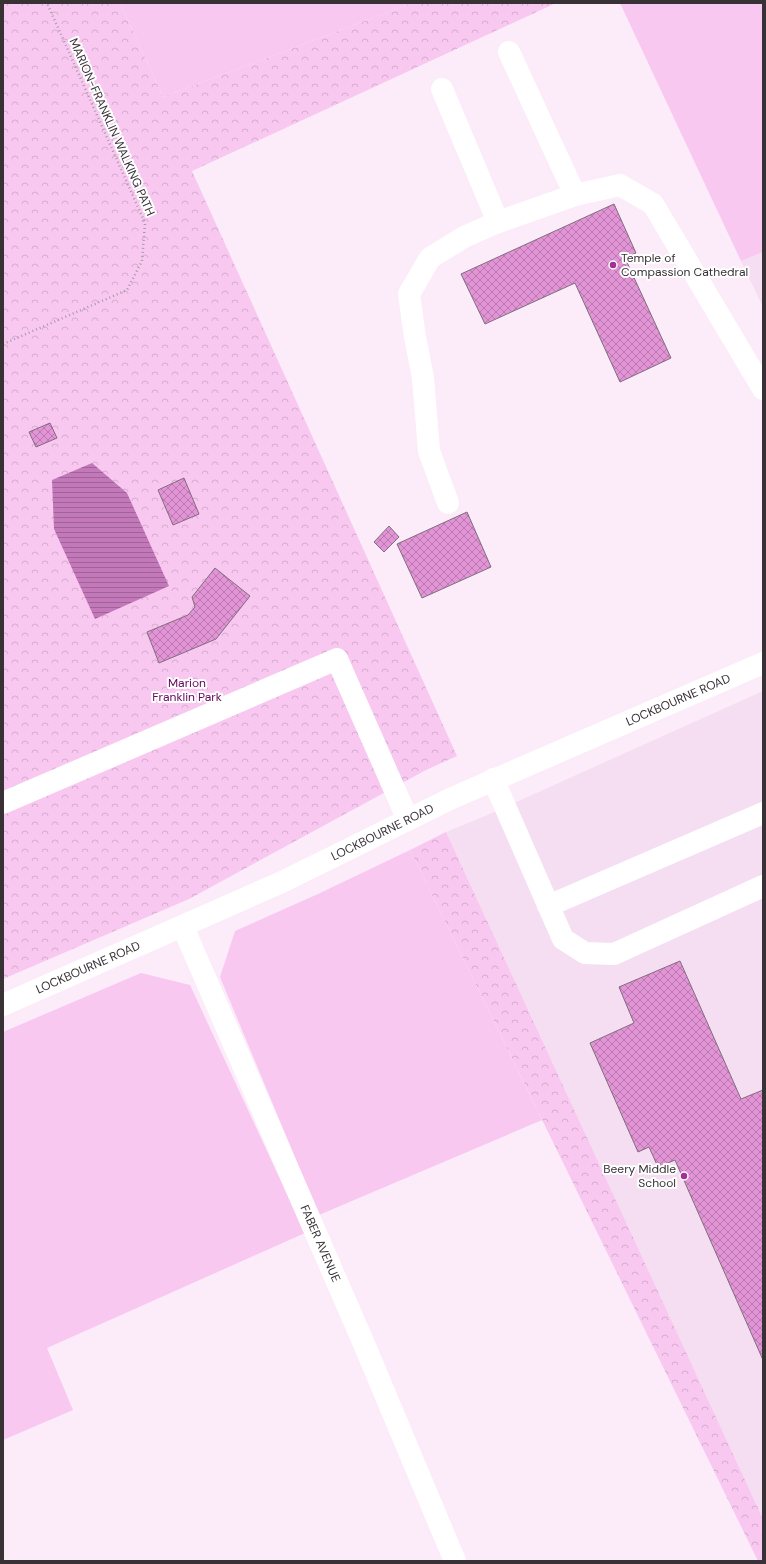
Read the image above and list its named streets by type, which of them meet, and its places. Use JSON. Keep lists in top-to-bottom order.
{
  "streets": {
    "main road": ["LOCKBOURNE ROAD", "FABER AVENUE"],
    "path": ["MARION-FRANKLIN WALKING PATH"]
  },
  "crossings": [
    ["LOCKBOURNE ROAD", "FABER AVENUE"]
  ],
  "parks": ["Marion Franklin Park"],
  "places": ["Temple of Compassion Cathedral", "Beery Middle School"]
}
